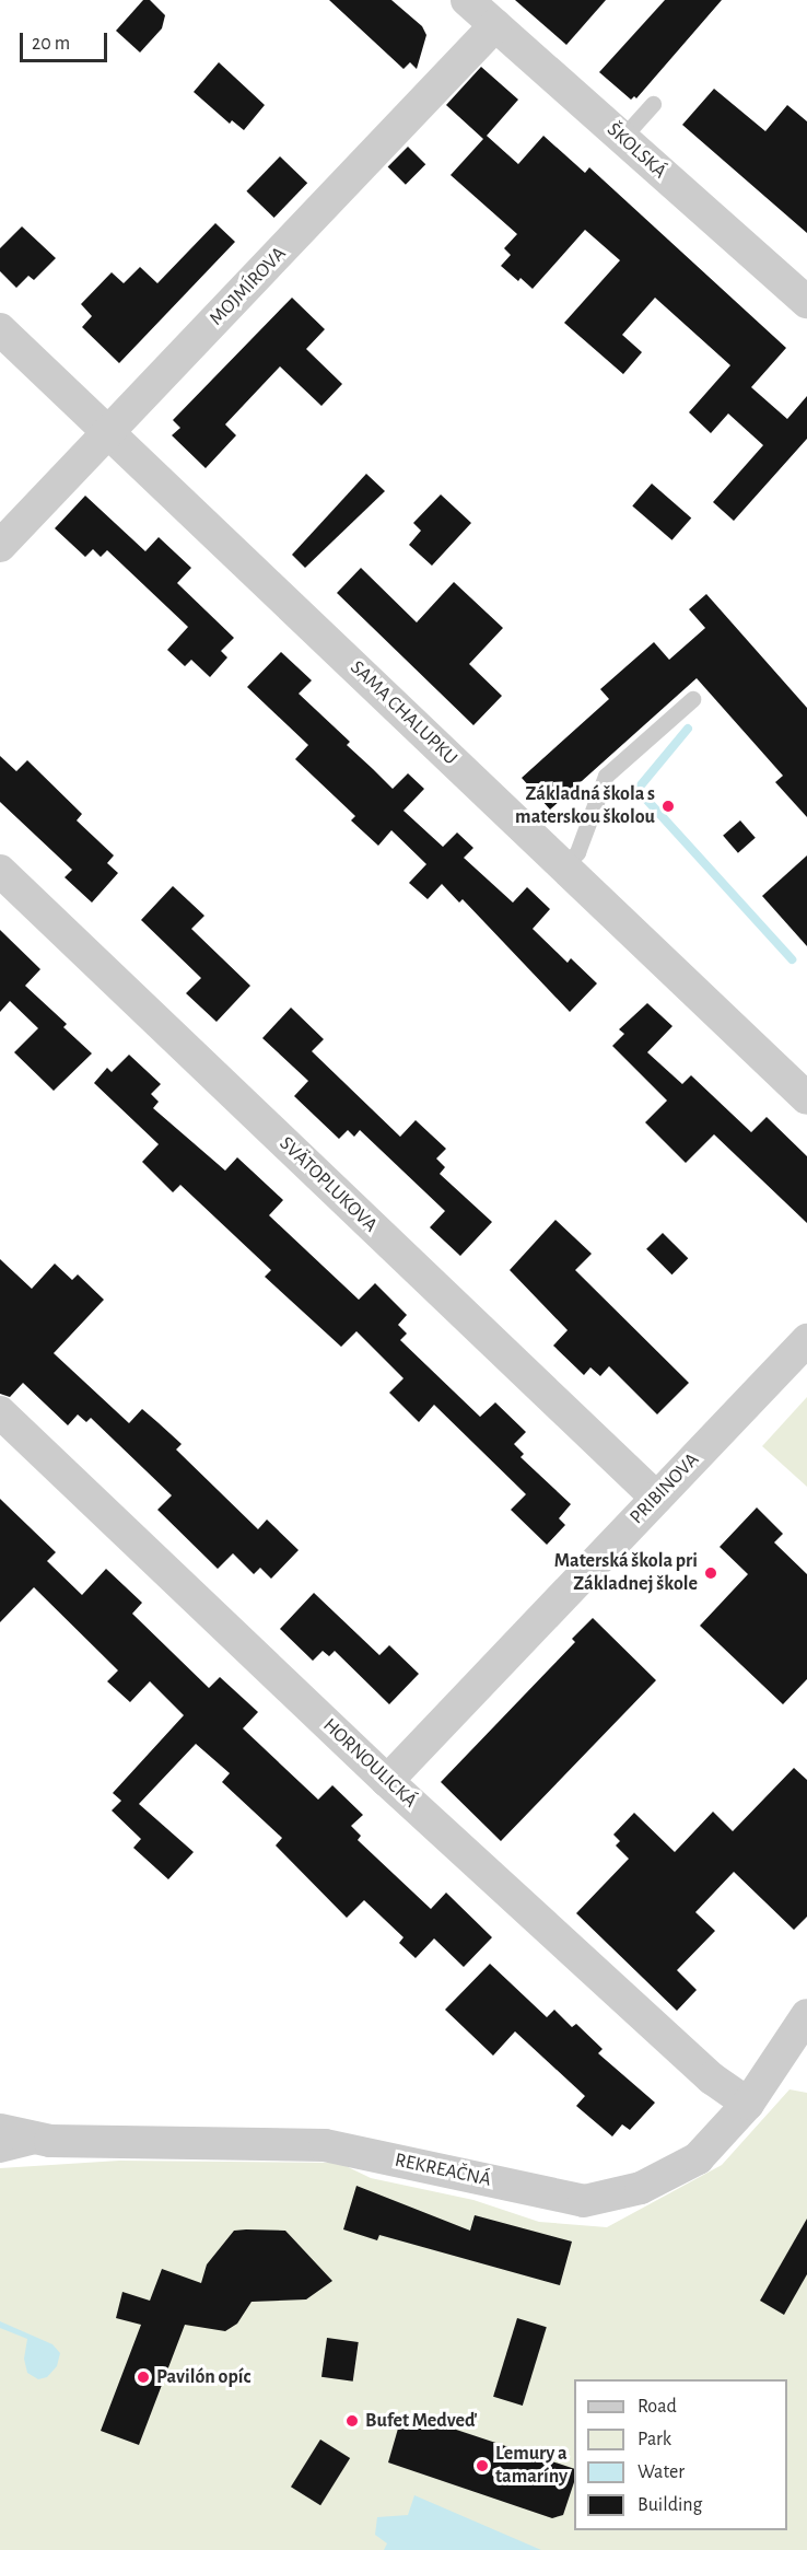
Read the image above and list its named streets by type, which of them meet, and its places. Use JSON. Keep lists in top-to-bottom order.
{
  "streets": {
    "street": [
      "ŠKOLSKÁ",
      "MOJMÍROVA",
      "SAMA CHALUPKU",
      "SVÄTOPLUKOVA",
      "PRIBINOVA",
      "HORNOULICKÁ",
      "REKREAČNÁ"
    ]
  },
  "crossings": [
    ["ŠKOLSKÁ", "MOJMÍROVA"],
    ["MOJMÍROVA", "SAMA CHALUPKU"],
    ["SVÄTOPLUKOVA", "PRIBINOVA"],
    ["PRIBINOVA", "HORNOULICKÁ"],
    ["HORNOULICKÁ", "REKREAČNÁ"]
  ],
  "places": [
    "Základná škola s materskou školou",
    "Materská škola pri Základnej škole",
    "Pavilón opíc",
    "Bufet Medveď",
    "Lemury a tamaríny"
  ],
  "legend": [
    "Road",
    "Park",
    "Water",
    "Building"
  ],
  "scale_bar": "20 m"
}
